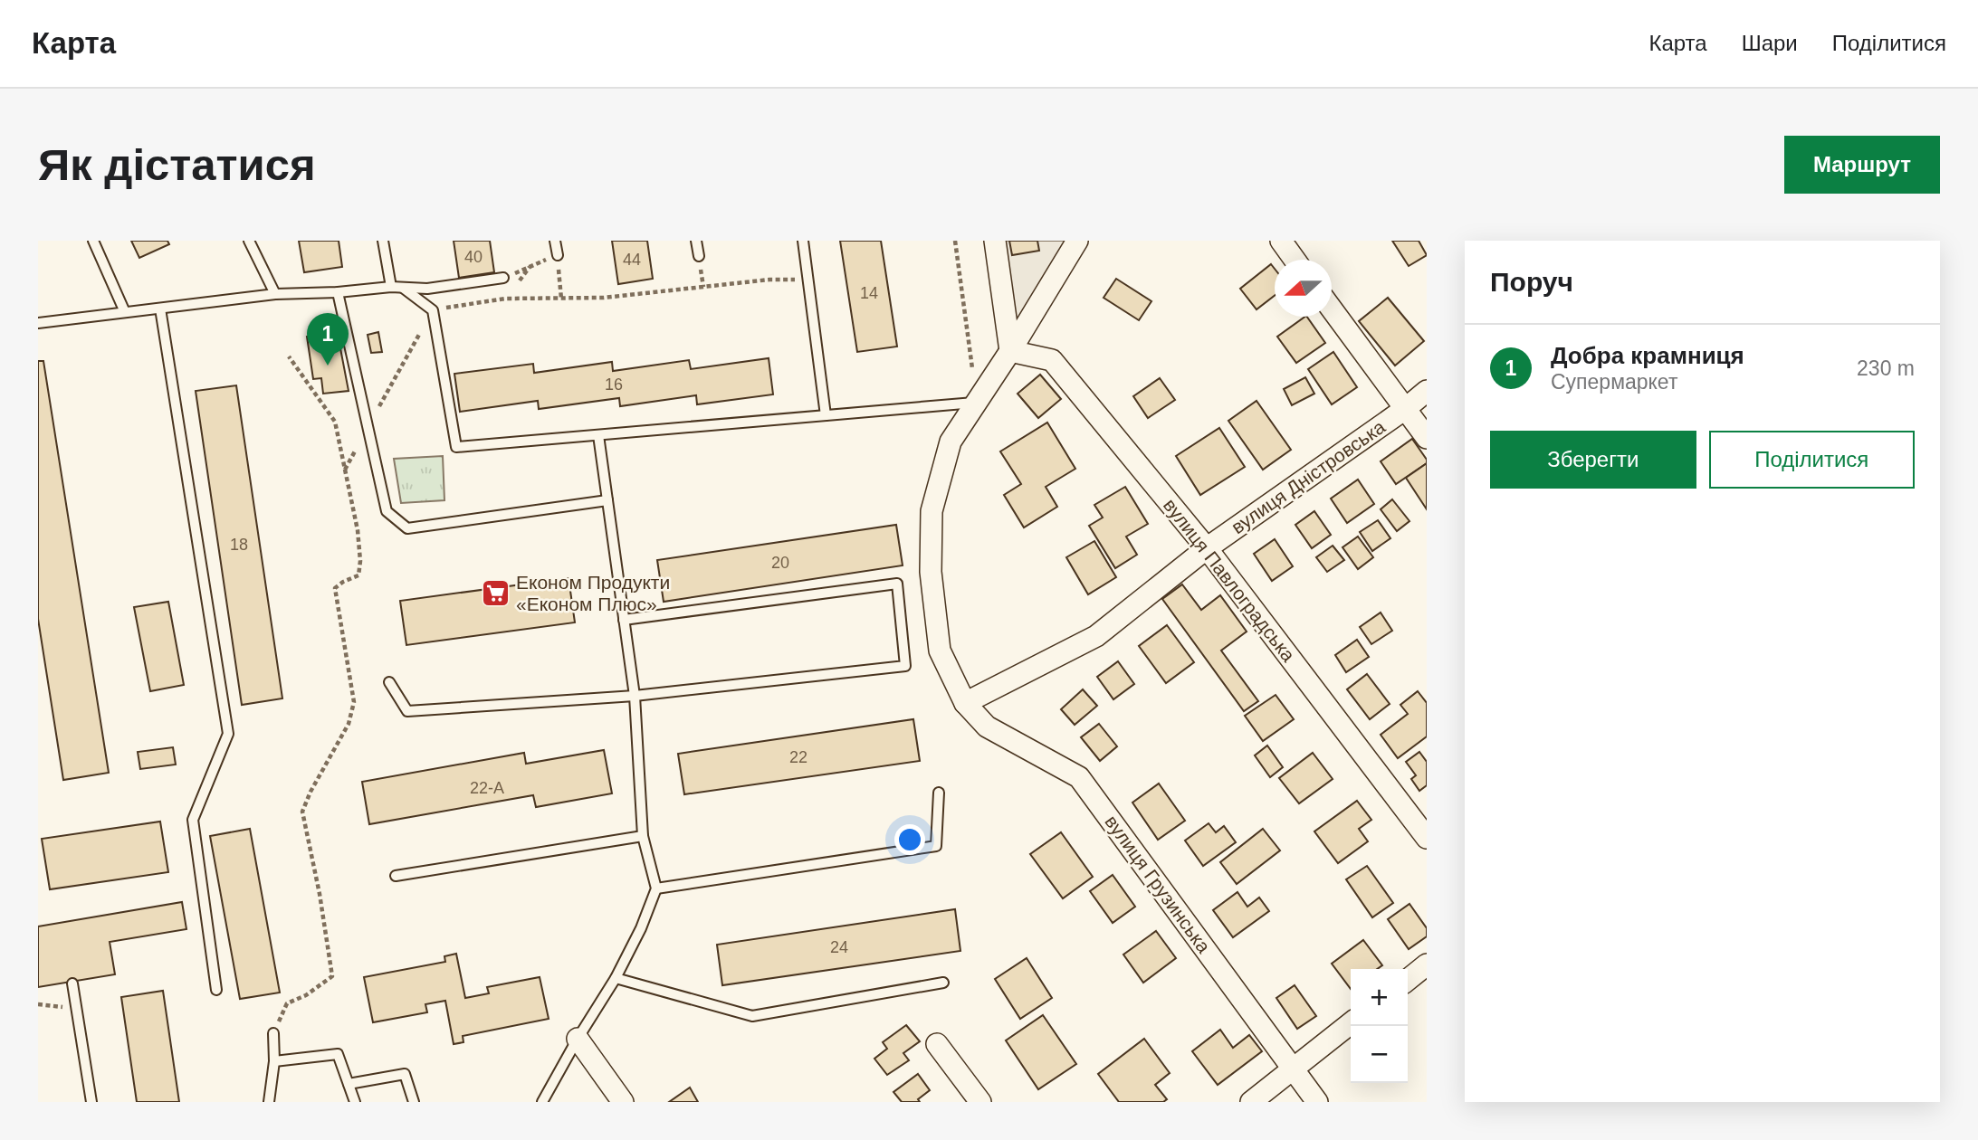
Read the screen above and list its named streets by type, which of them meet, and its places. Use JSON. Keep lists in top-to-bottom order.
{
  "streets": {
    "street": ["вулиця Дністровська", "вулиця Павлоградська", "вулиця Грузинська"]
  },
  "crossings": [
    ["вулиця Дністровська", "вулиця Павлоградська"],
    ["вулиця Дністровська", "вулиця Грузинська"],
    ["вулиця Павлоградська", "вулиця Грузинська"]
  ],
  "places": {
    "supermarket": ["Економ Продукти «Економ Плюс»"]
  },
  "house_numbers": [
    "40",
    "44",
    "14",
    "16",
    "18",
    "20",
    "22",
    "22-А",
    "24"
  ],
  "north": "left",
  "page": {
    "header": "Карта",
    "nav": ["Карта", "Шари", "Поділитися"],
    "buttons": [
      "Маршрут",
      ["Зберегти", "Поділитися"]
    ],
    "title": "Як дістатися",
    "heading": "Поруч",
    "pins": "1",
    "list": [
      {
        "mark": "1",
        "name": "Добра крамниця",
        "note": "Супермаркет",
        "value": "230 m"
      }
    ],
    "map_buttons": ["+", "−"]
  }
}
